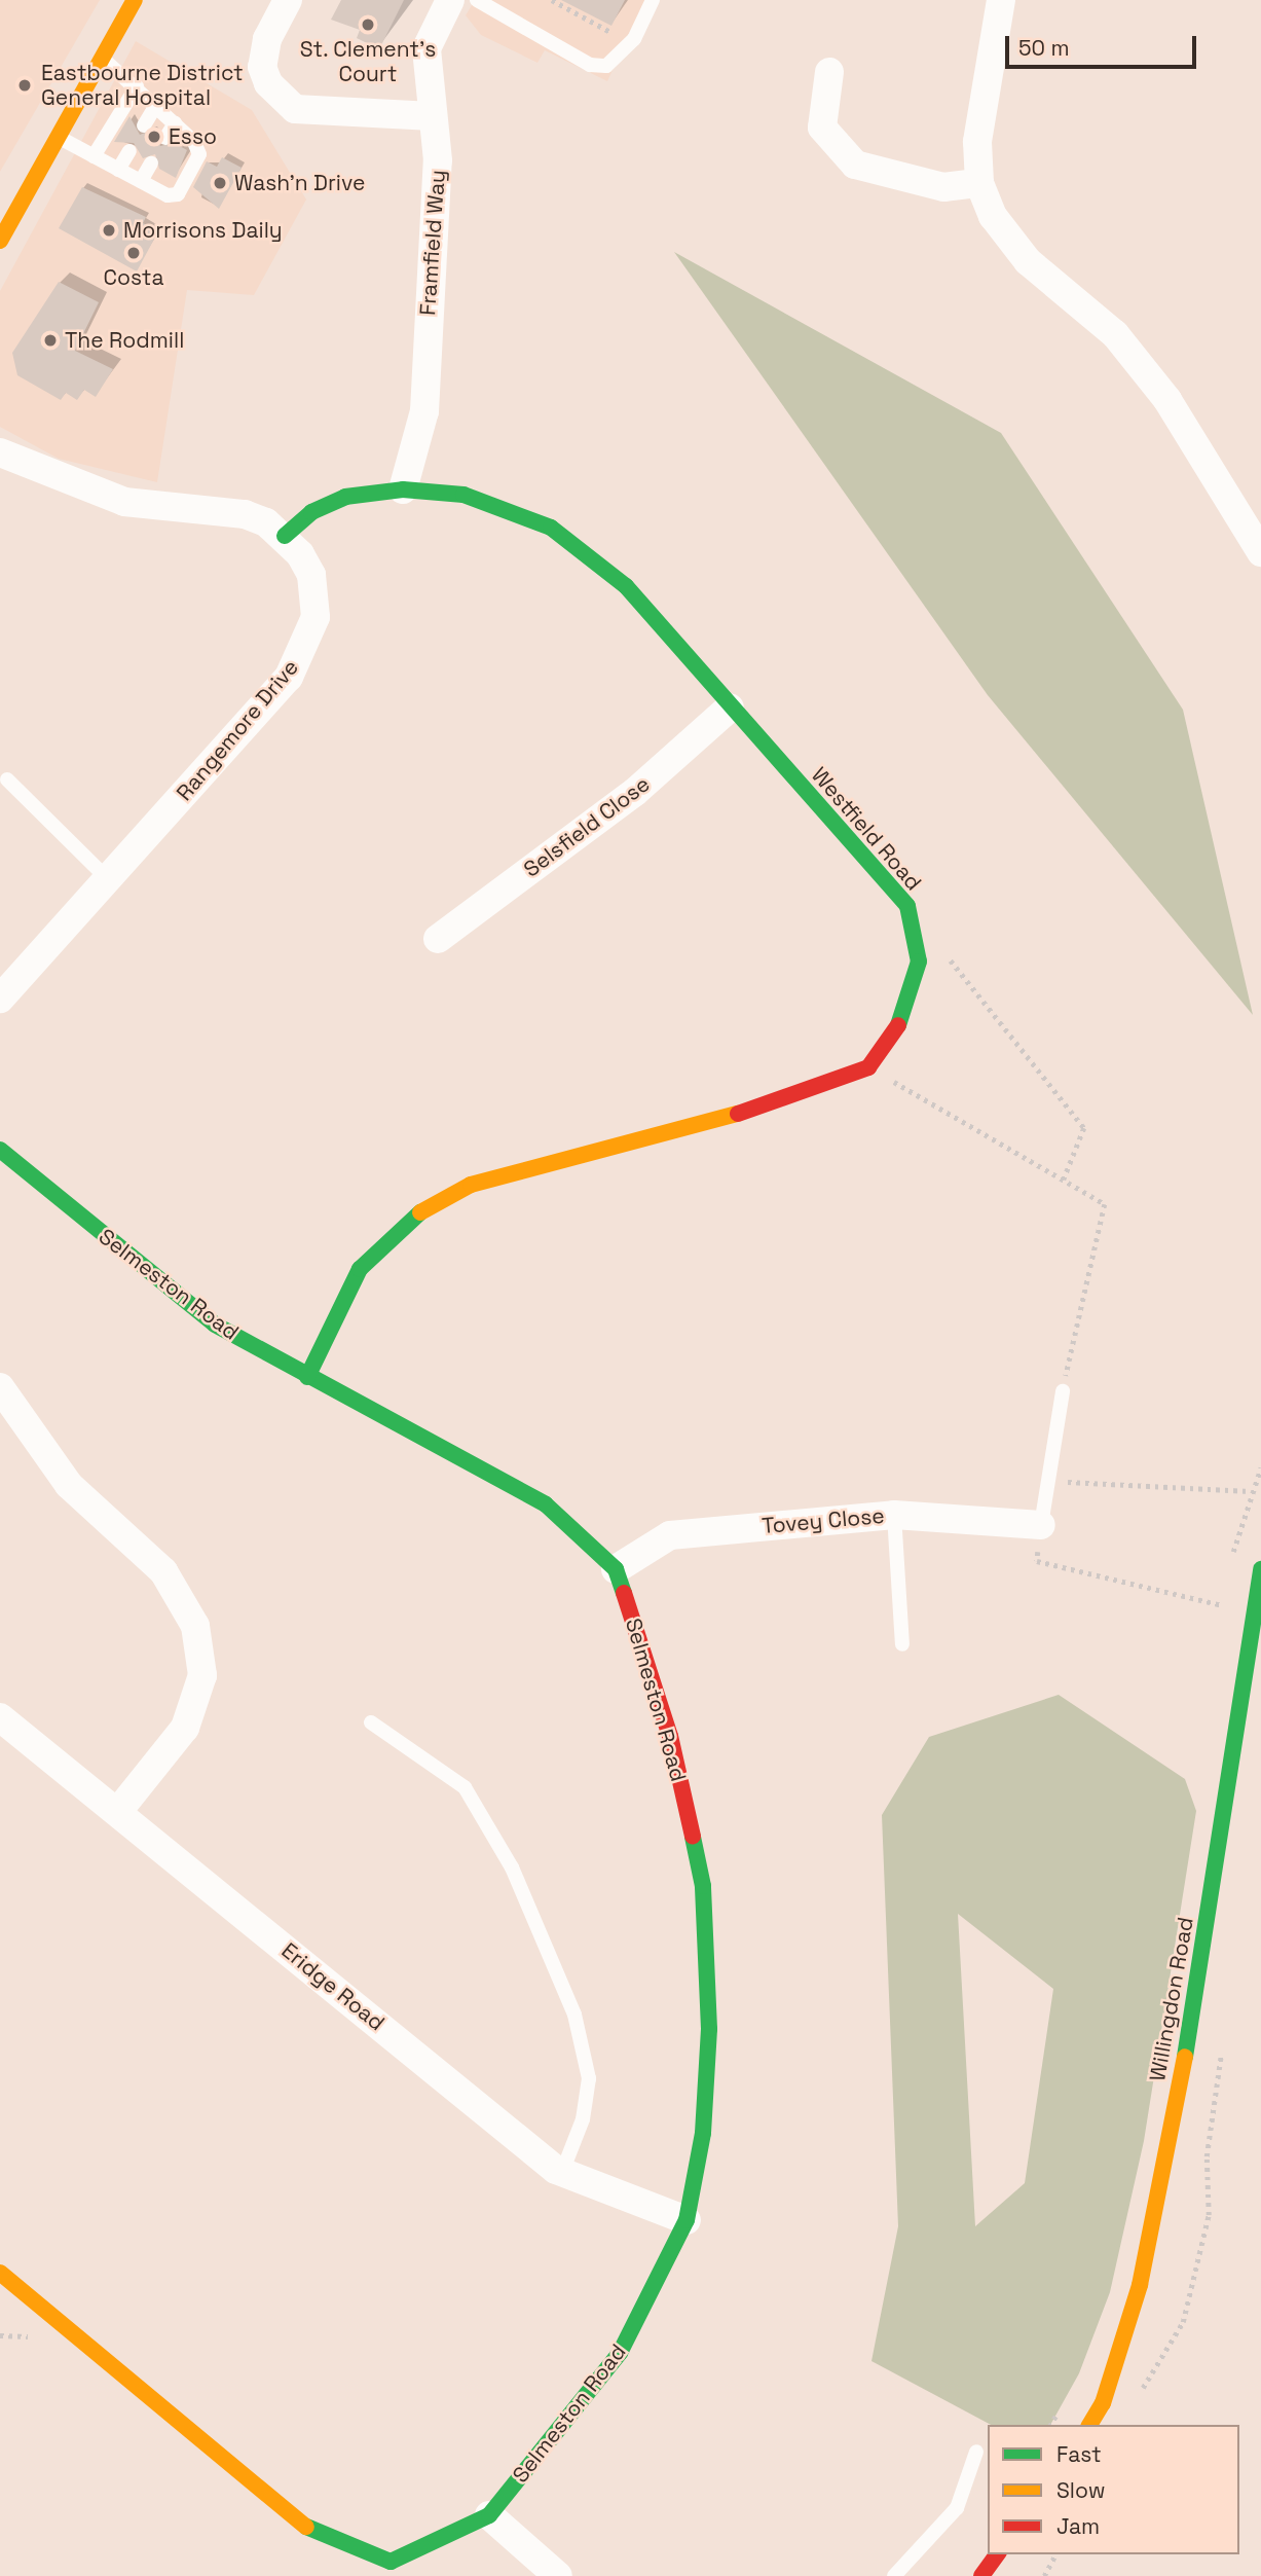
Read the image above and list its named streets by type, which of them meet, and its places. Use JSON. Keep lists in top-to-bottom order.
{
  "streets": {
    "street": [
      "Framfield Way",
      "Rangemore Drive",
      "Selsfield Close",
      "Westfield Road",
      "Selmeston Road",
      "Tovey Close",
      "Eridge Road",
      "Willingdon Road"
    ]
  },
  "crossings": [
    ["Framfield Way", "Westfield Road"],
    ["Rangemore Drive", "Westfield Road"],
    ["Selsfield Close", "Westfield Road"],
    ["Selmeston Road", "Tovey Close"],
    ["Selmeston Road", "Eridge Road"]
  ],
  "places": [
    "St. Clement's Court",
    "Eastbourne District General Hospital",
    "Esso",
    "Wash'n Drive",
    "Morrisons Daily",
    "Costa",
    "The Rodmill"
  ],
  "legend": ["Fast", "Slow", "Jam"],
  "scale_bar": "50 m"
}
